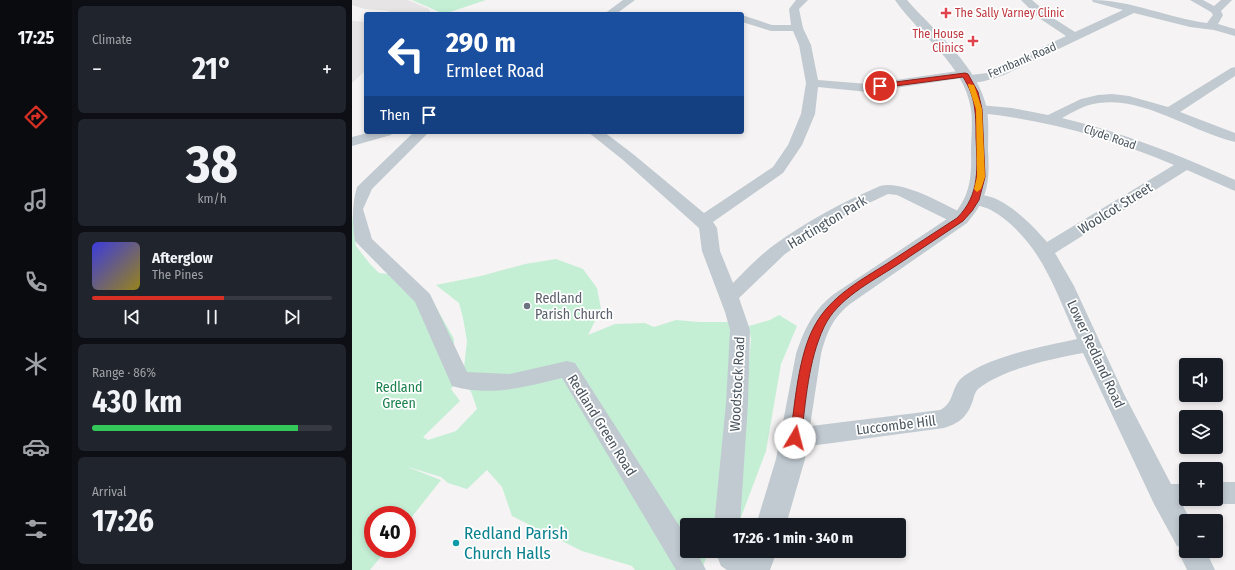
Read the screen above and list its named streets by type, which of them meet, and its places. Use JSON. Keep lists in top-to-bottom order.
{
  "streets": {
    "street": [
      "Fernbank Road",
      "Clyde Road",
      "Woolcot Street",
      "Hartington Park",
      "Lower Redland Road",
      "Woodstock Road",
      "Redland Green Road",
      "Luccombe Hill"
    ]
  },
  "crossings": [
    ["Clyde Road", "Woolcot Street"],
    ["Woolcot Street", "Lower Redland Road"],
    ["Hartington Park", "Woodstock Road"],
    ["Lower Redland Road", "Luccombe Hill"]
  ],
  "parks": ["Redland Green"],
  "places": {
    "health": ["The Sally Varney Clinic", "The House Clinics"],
    "other": ["Redland Parish Church", "Redland Parish Church Halls"]
  },
  "page": {
    "tabs": "17:25",
    "tile": [
      "Climate",
      ["38", "km/h"],
      ["Range · 86%", "430 km"],
      ["Arrival", "17:26"]
    ],
    "turn": ["290 m", "Ermleet Road"],
    "heat": ["−", "21°", "+"],
    "then": "Then",
    "song": ["Afterglow", "The Pines"],
    "map_buttons": ["+", "−"],
    "limit": "40",
    "trip": "17:26 · 1 min · 340 m"
  }
}
